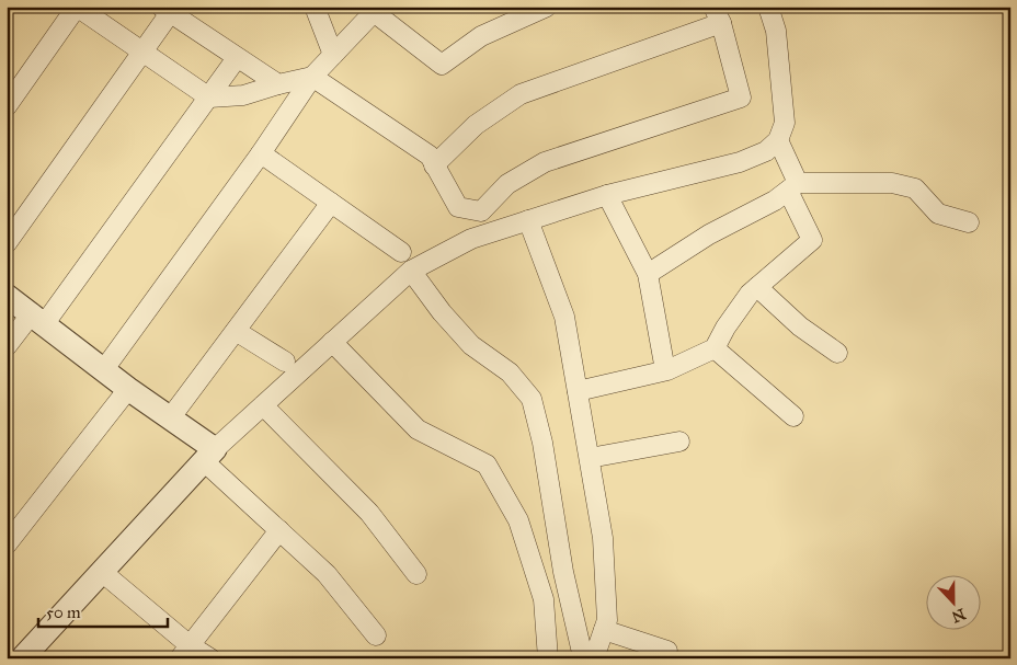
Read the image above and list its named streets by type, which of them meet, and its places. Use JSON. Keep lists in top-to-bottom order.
{
  "scale_bar": "50 m",
  "north": "bottom"
}
